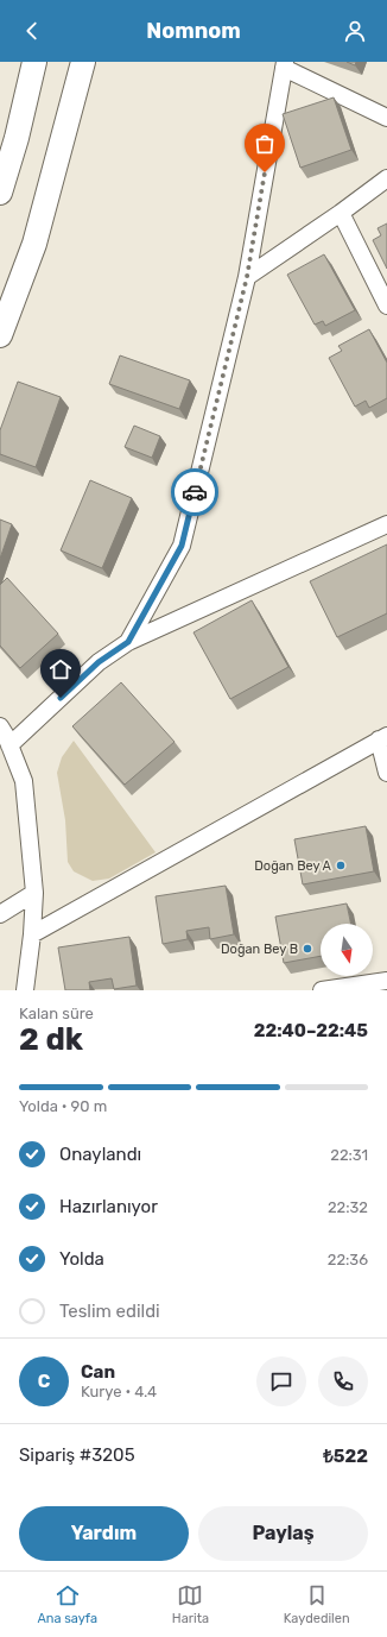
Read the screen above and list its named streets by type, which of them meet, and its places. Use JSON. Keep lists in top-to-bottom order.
{
  "places": ["Doğan Bey A", "Doğan Bey B"],
  "north": "bottom",
  "page": {
    "header": "Nomnom",
    "heading": ["2 dk", "Kalan süre", "22:40–22:45"],
    "panel": [
      "Can",
      "Kurye · 4.4",
      "Sipariş #3205",
      "₺522"
    ],
    "bar": "Yolda · 90 m",
    "list": [
      ["Onaylandı", "22:31"],
      ["Hazırlanıyor", "22:32"],
      ["Yolda", "22:36"],
      "Teslim edildi"
    ],
    "round": "C",
    "buttons": ["Yardım", "Paylaş"],
    "tabs": ["Ana sayfa", "Harita", "Kaydedilen"]
  }
}
